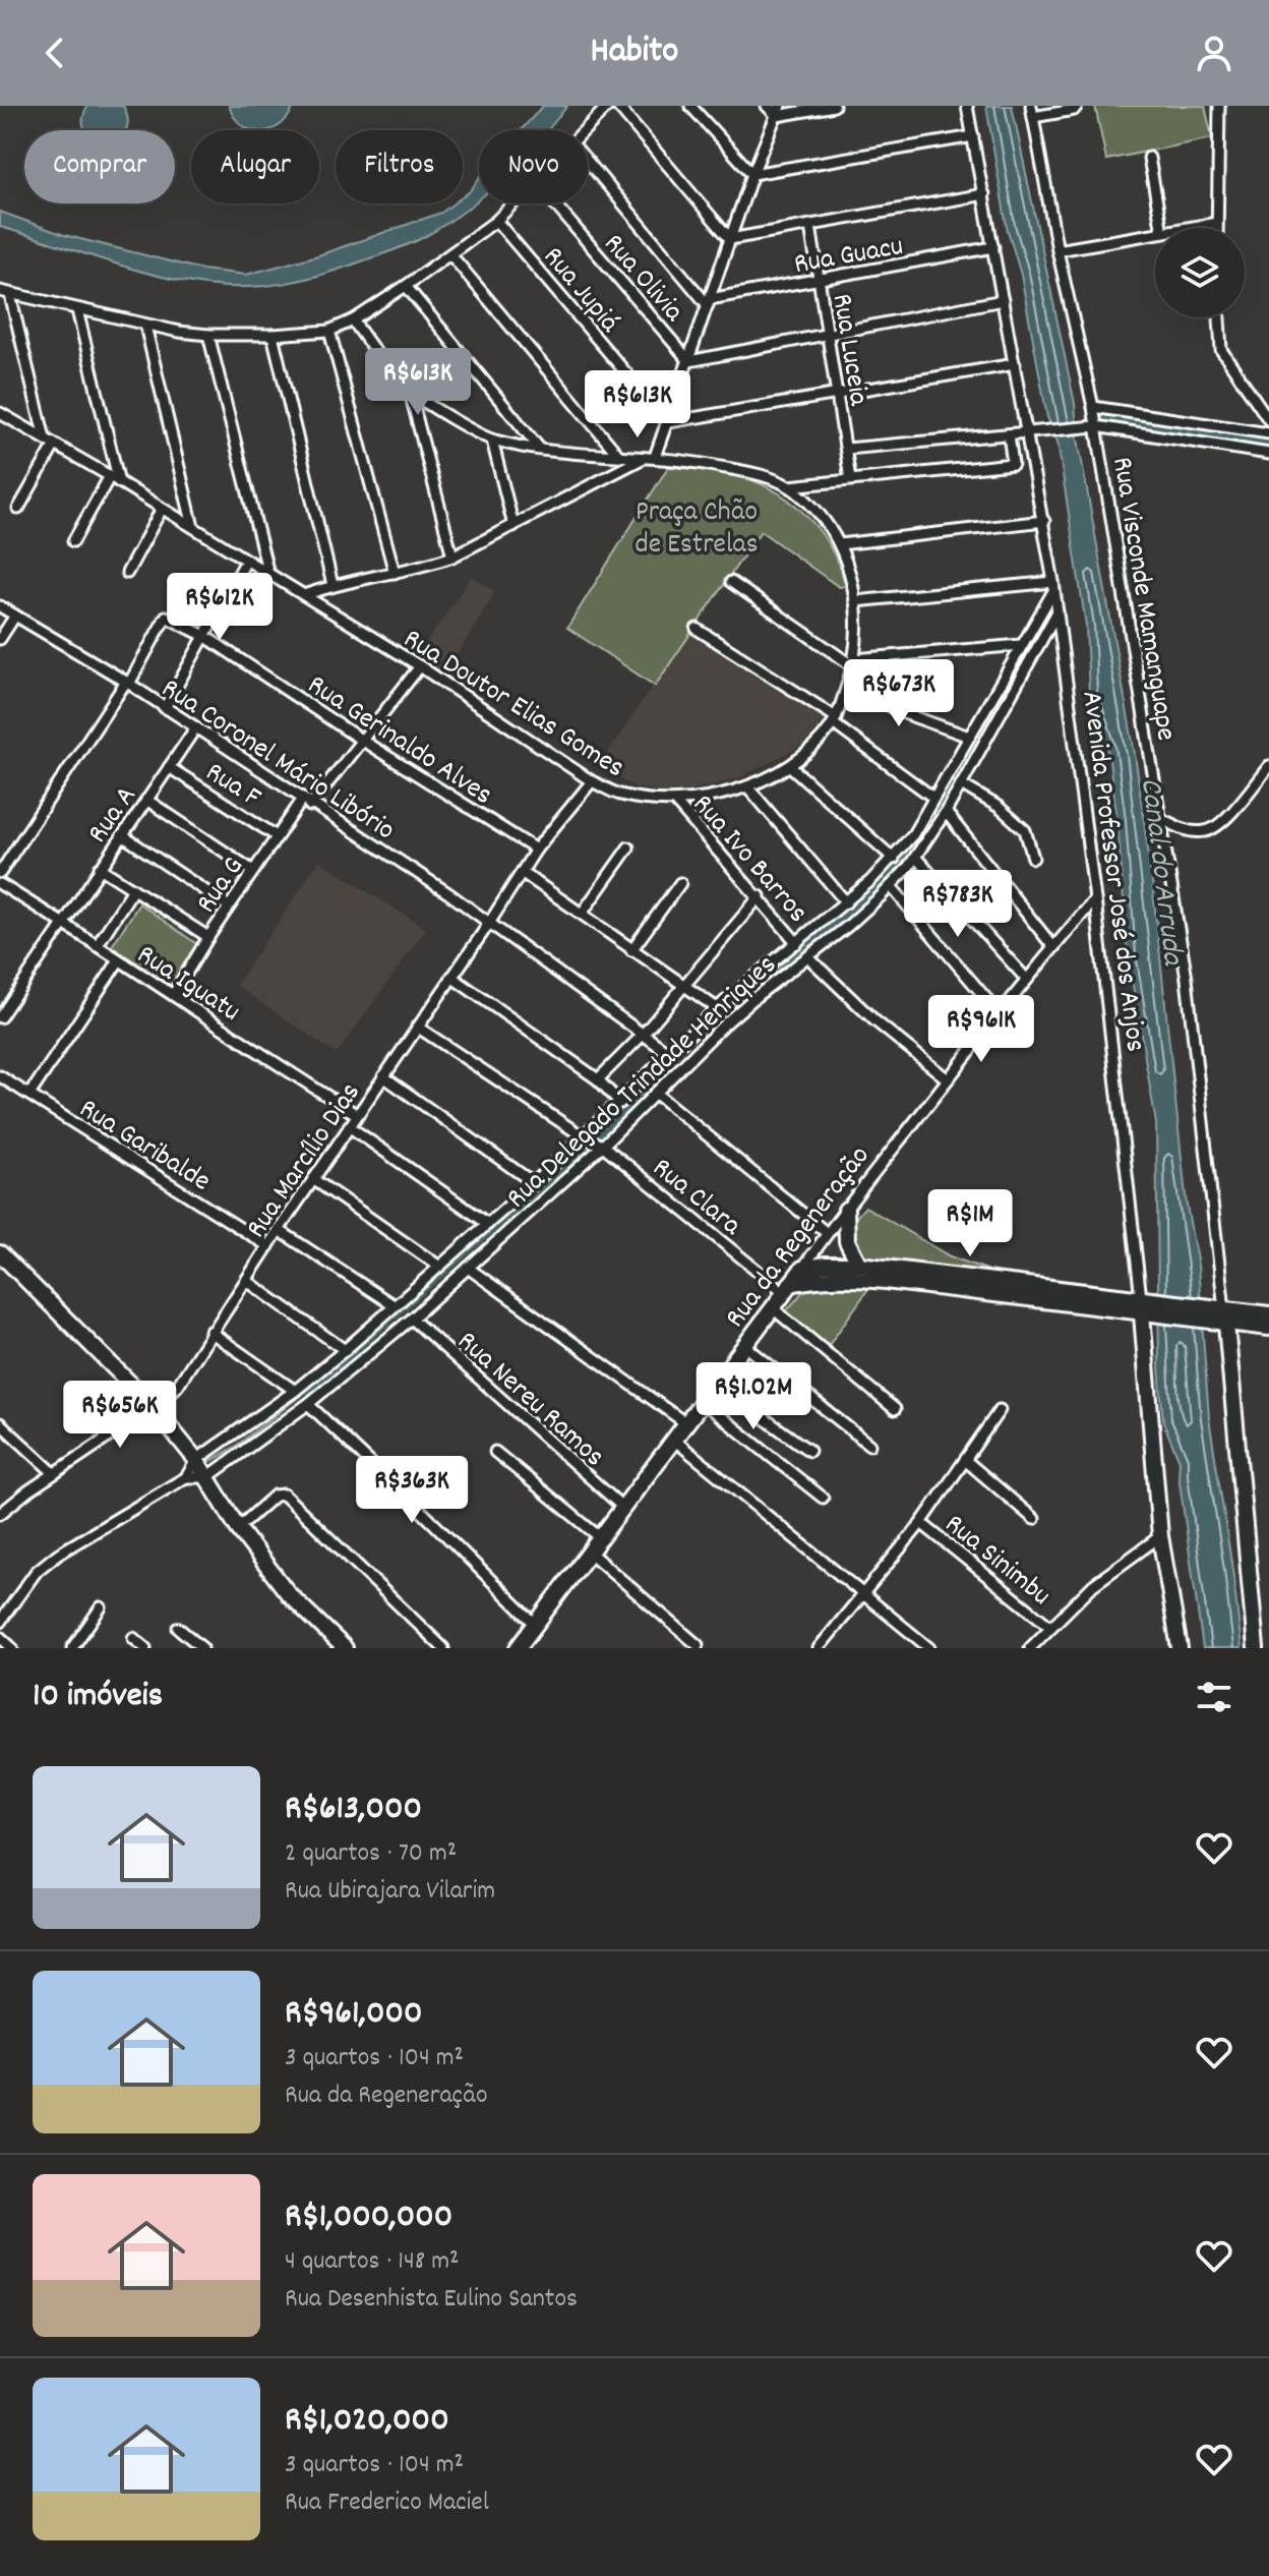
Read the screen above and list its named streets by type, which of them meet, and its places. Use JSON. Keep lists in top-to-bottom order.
{
  "streets": {
    "main road": ["Avenida Professor José dos Anjos", "Rua da Regeneração"],
    "street": [
      "Rua Guacu",
      "Rua Olivia",
      "Rua Jupiá",
      "Rua Luceia",
      "Rua Visconde Mamanguape",
      "Rua Doutor Elias Gomes",
      "Rua Gerinaldo Alves",
      "Rua Coronel Mário Libório",
      "Rua F",
      "Rua A",
      "Rua Ivo Barros",
      "Rua G",
      "Rua Iguatu",
      "Rua Delegado Trindade Henriques",
      "Rua Garibalde",
      "Rua Marcílio Dias",
      "Rua Clara",
      "Rua Nereu Ramos",
      "Rua Sinimbu"
    ]
  },
  "crossings": [
    ["Rua Guacu", "Rua Luceia"],
    ["Rua Guacu", "Avenida Professor José dos Anjos"],
    ["Rua Doutor Elias Gomes", "Rua Ivo Barros"],
    ["Rua Doutor Elias Gomes", "Rua G"],
    ["Rua Doutor Elias Gomes", "Rua Marcílio Dias"],
    ["Rua Gerinaldo Alves", "Rua Coronel Mário Libório"],
    ["Rua Gerinaldo Alves", "Rua G"],
    ["Rua Gerinaldo Alves", "Rua Marcílio Dias"],
    ["Rua Coronel Mário Libório", "Rua A"],
    ["Rua Coronel Mário Libório", "Rua G"],
    ["Rua Coronel Mário Libório", "Rua Delegado Trindade Henriques"],
    ["Rua Coronel Mário Libório", "Rua Marcílio Dias"],
    ["Rua F", "Rua A"],
    ["Rua F", "Rua G"],
    ["Rua A", "Rua Iguatu"],
    ["Rua Ivo Barros", "Rua Delegado Trindade Henriques"],
    ["Avenida Professor José dos Anjos", "Rua Delegado Trindade Henriques"],
    ["Avenida Professor José dos Anjos", "Rua da Regeneração"],
    ["Rua G", "Rua Iguatu"],
    ["Rua Iguatu", "Rua Marcílio Dias"],
    ["Rua Delegado Trindade Henriques", "Rua Clara"],
    ["Rua Delegado Trindade Henriques", "Rua Nereu Ramos"],
    ["Rua Garibalde", "Rua Marcílio Dias"],
    ["Rua Marcílio Dias", "Rua Clara"],
    ["Rua Clara", "Rua da Regeneração"],
    ["Rua da Regeneração", "Rua Nereu Ramos"]
  ],
  "water": ["Canal do Arruda"],
  "parks": ["Praça Chão de Estrelas"],
  "page": {
    "header": "Habito",
    "chip": [
      "Comprar",
      "Alugar",
      "Filtros",
      "Novo"
    ],
    "price": [
      "R$613K",
      "R$613K",
      "R$612K",
      "R$673K",
      "R$783K",
      "R$961K",
      "R$1M",
      "R$1.02M",
      "R$656K",
      "R$363K"
    ],
    "heading": "10 imóveis",
    "list": [
      {
        "name": "R$613,000",
        "note": "2 quartos · 70 m² · Rua Ubirajara Vilarim"
      },
      {
        "name": "R$961,000",
        "note": "3 quartos · 104 m² · Rua da Regeneração"
      },
      {
        "name": "R$1,000,000",
        "note": "4 quartos · 148 m² · Rua Desenhista Eulino Santos"
      },
      {
        "name": "R$1,020,000",
        "note": "3 quartos · 104 m² · Rua Frederico Maciel"
      }
    ]
  }
}
